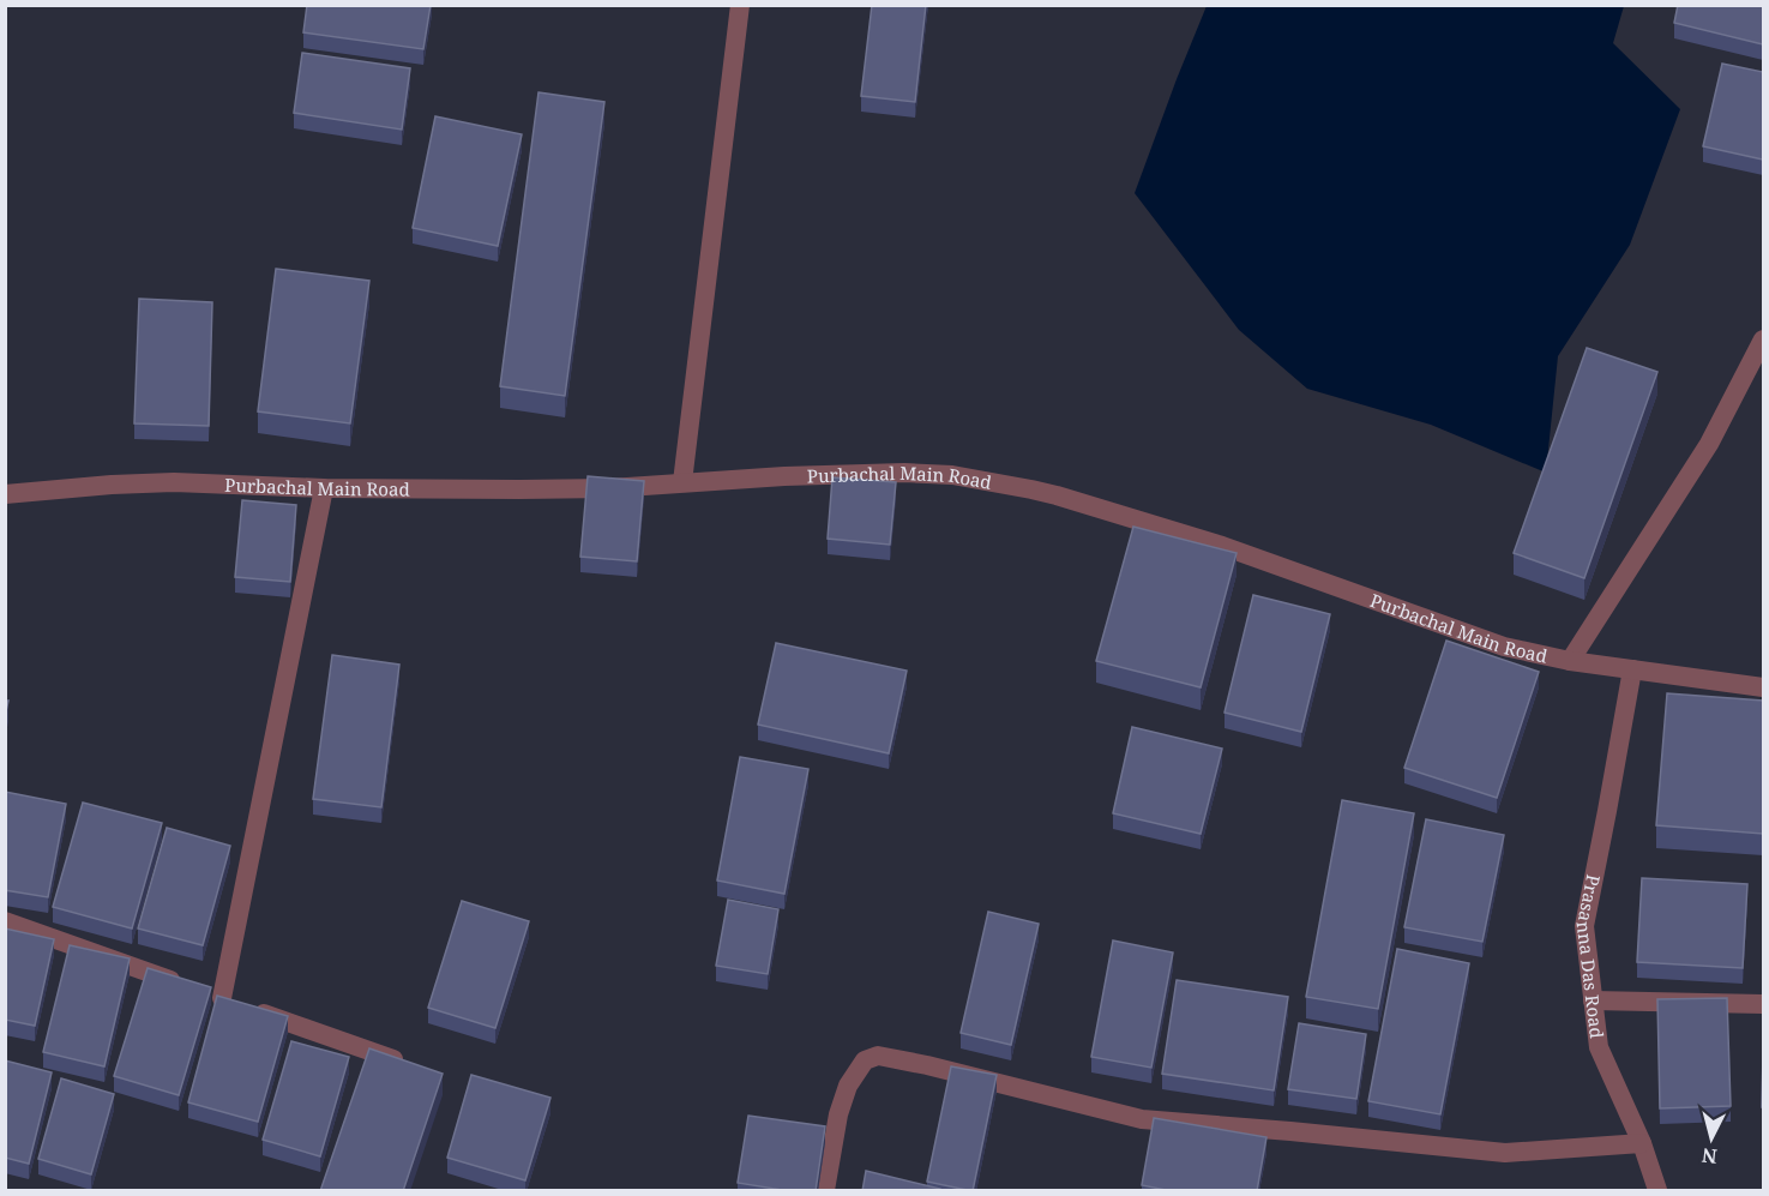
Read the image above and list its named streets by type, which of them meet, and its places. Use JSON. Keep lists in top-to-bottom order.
{
  "streets": {
    "street": ["Purbachal Main Road", "Prasanna Das Road"]
  },
  "crossings": [
    ["Purbachal Main Road", "Prasanna Das Road"]
  ],
  "north": "bottom"
}
